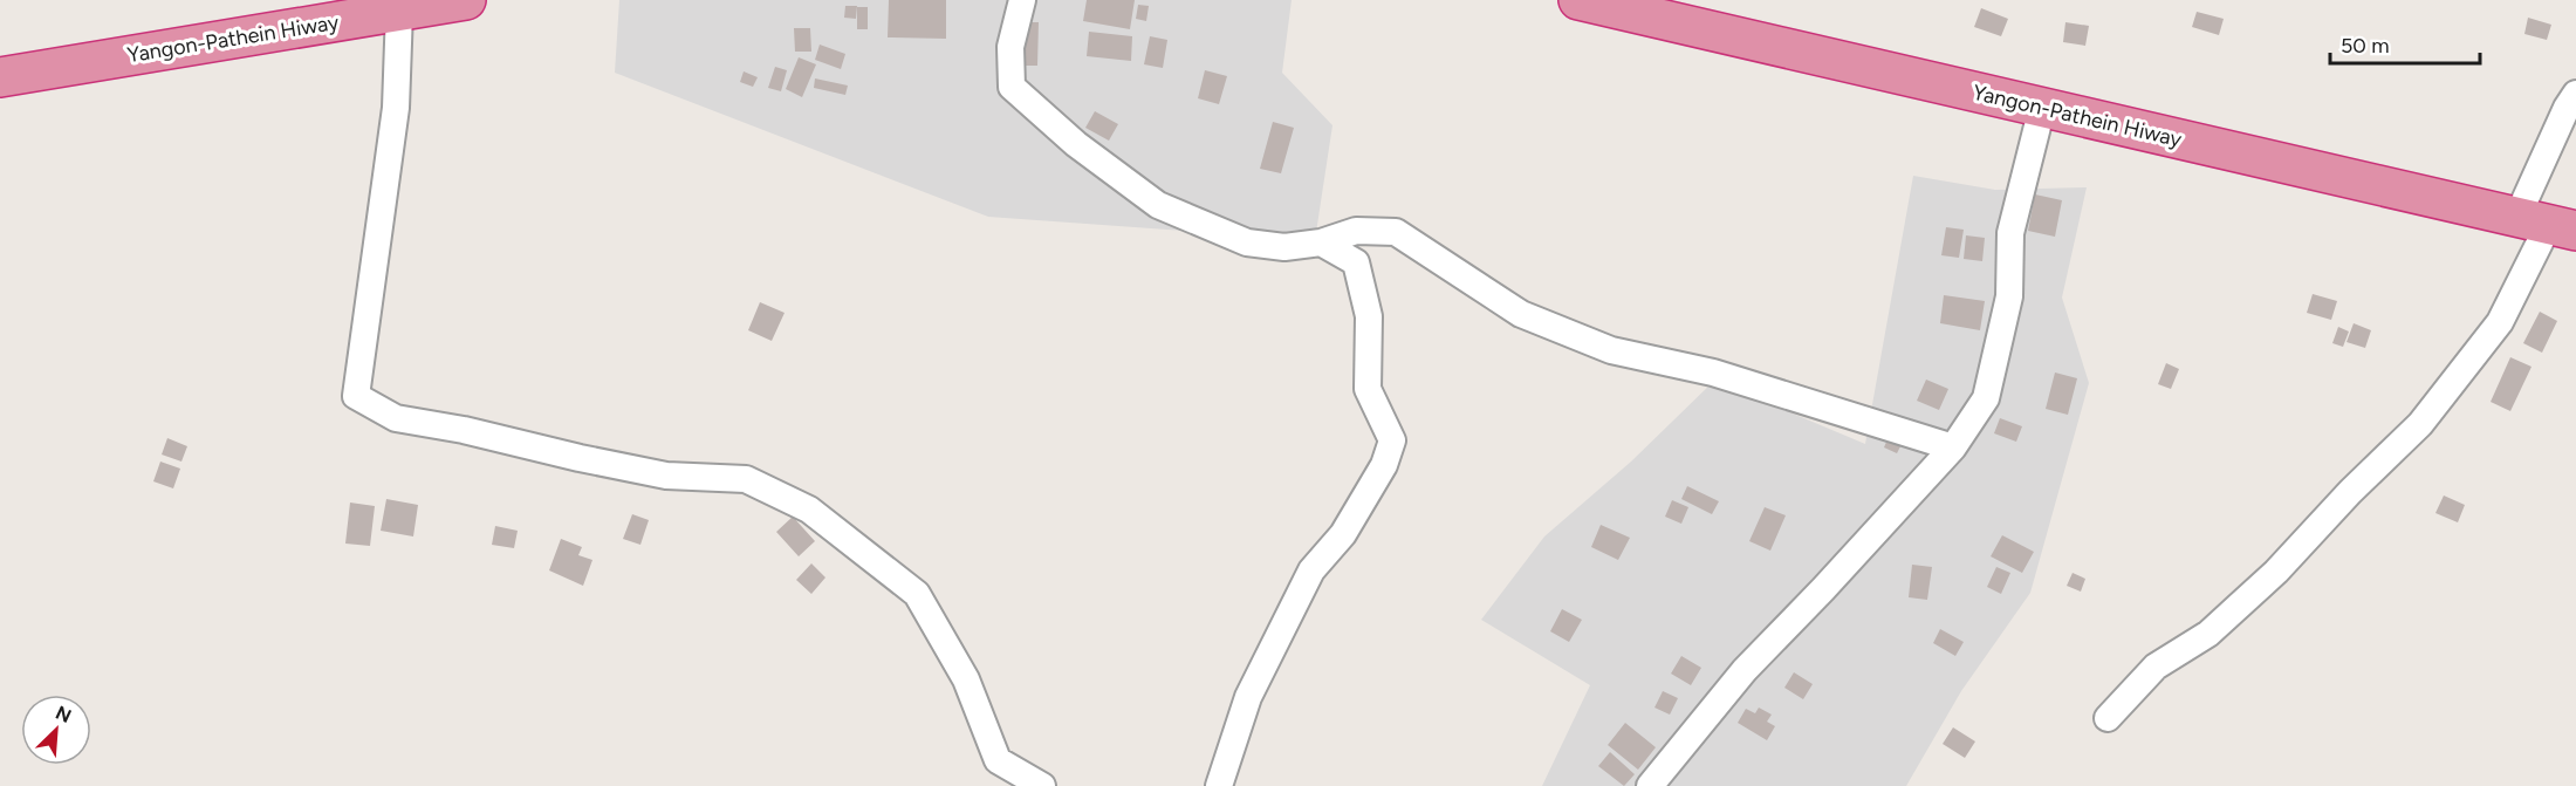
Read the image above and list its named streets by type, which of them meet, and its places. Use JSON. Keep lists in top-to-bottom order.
{
  "streets": {
    "highway": ["Yangon-Pathein Hiway"]
  },
  "scale_bar": "50 m",
  "north": "top right"
}
